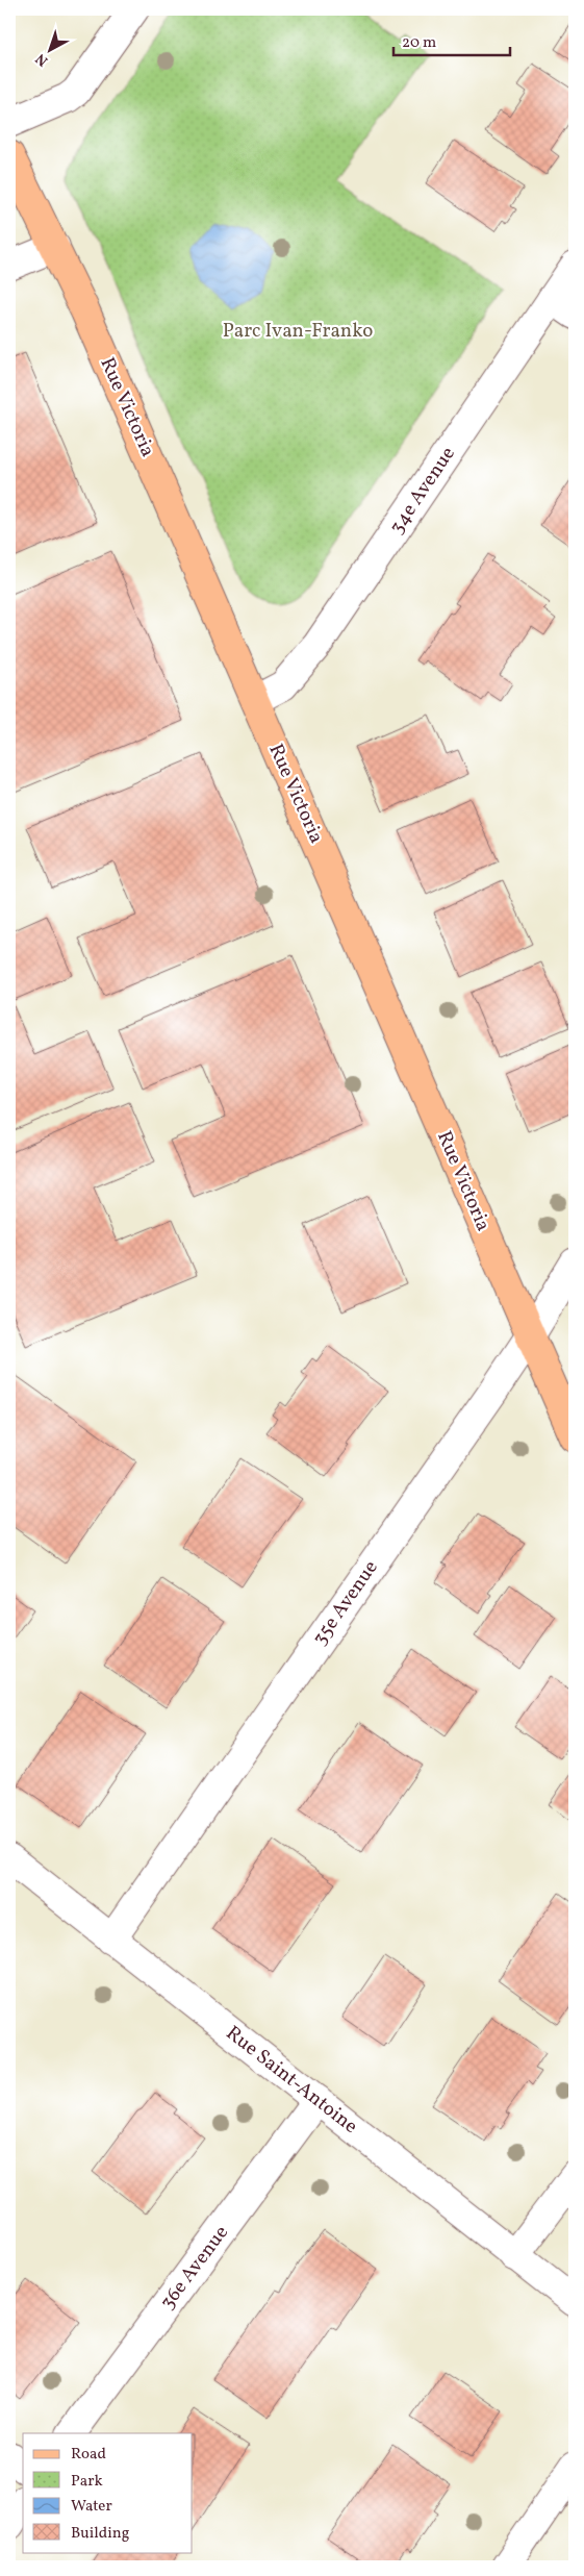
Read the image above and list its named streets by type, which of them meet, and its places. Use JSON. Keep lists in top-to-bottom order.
{
  "streets": {
    "main road": ["Rue Victoria"],
    "street": [
      "34e Avenue",
      "35e Avenue",
      "Rue Saint-Antoine",
      "36e Avenue"
    ]
  },
  "crossings": [
    ["Rue Victoria", "34e Avenue"],
    ["Rue Victoria", "35e Avenue"],
    ["35e Avenue", "Rue Saint-Antoine"],
    ["Rue Saint-Antoine", "36e Avenue"]
  ],
  "parks": ["Parc Ivan-Franko"],
  "legend": [
    "Road",
    "Park",
    "Water",
    "Building"
  ],
  "scale_bar": "20 m",
  "north": "bottom left"
}
